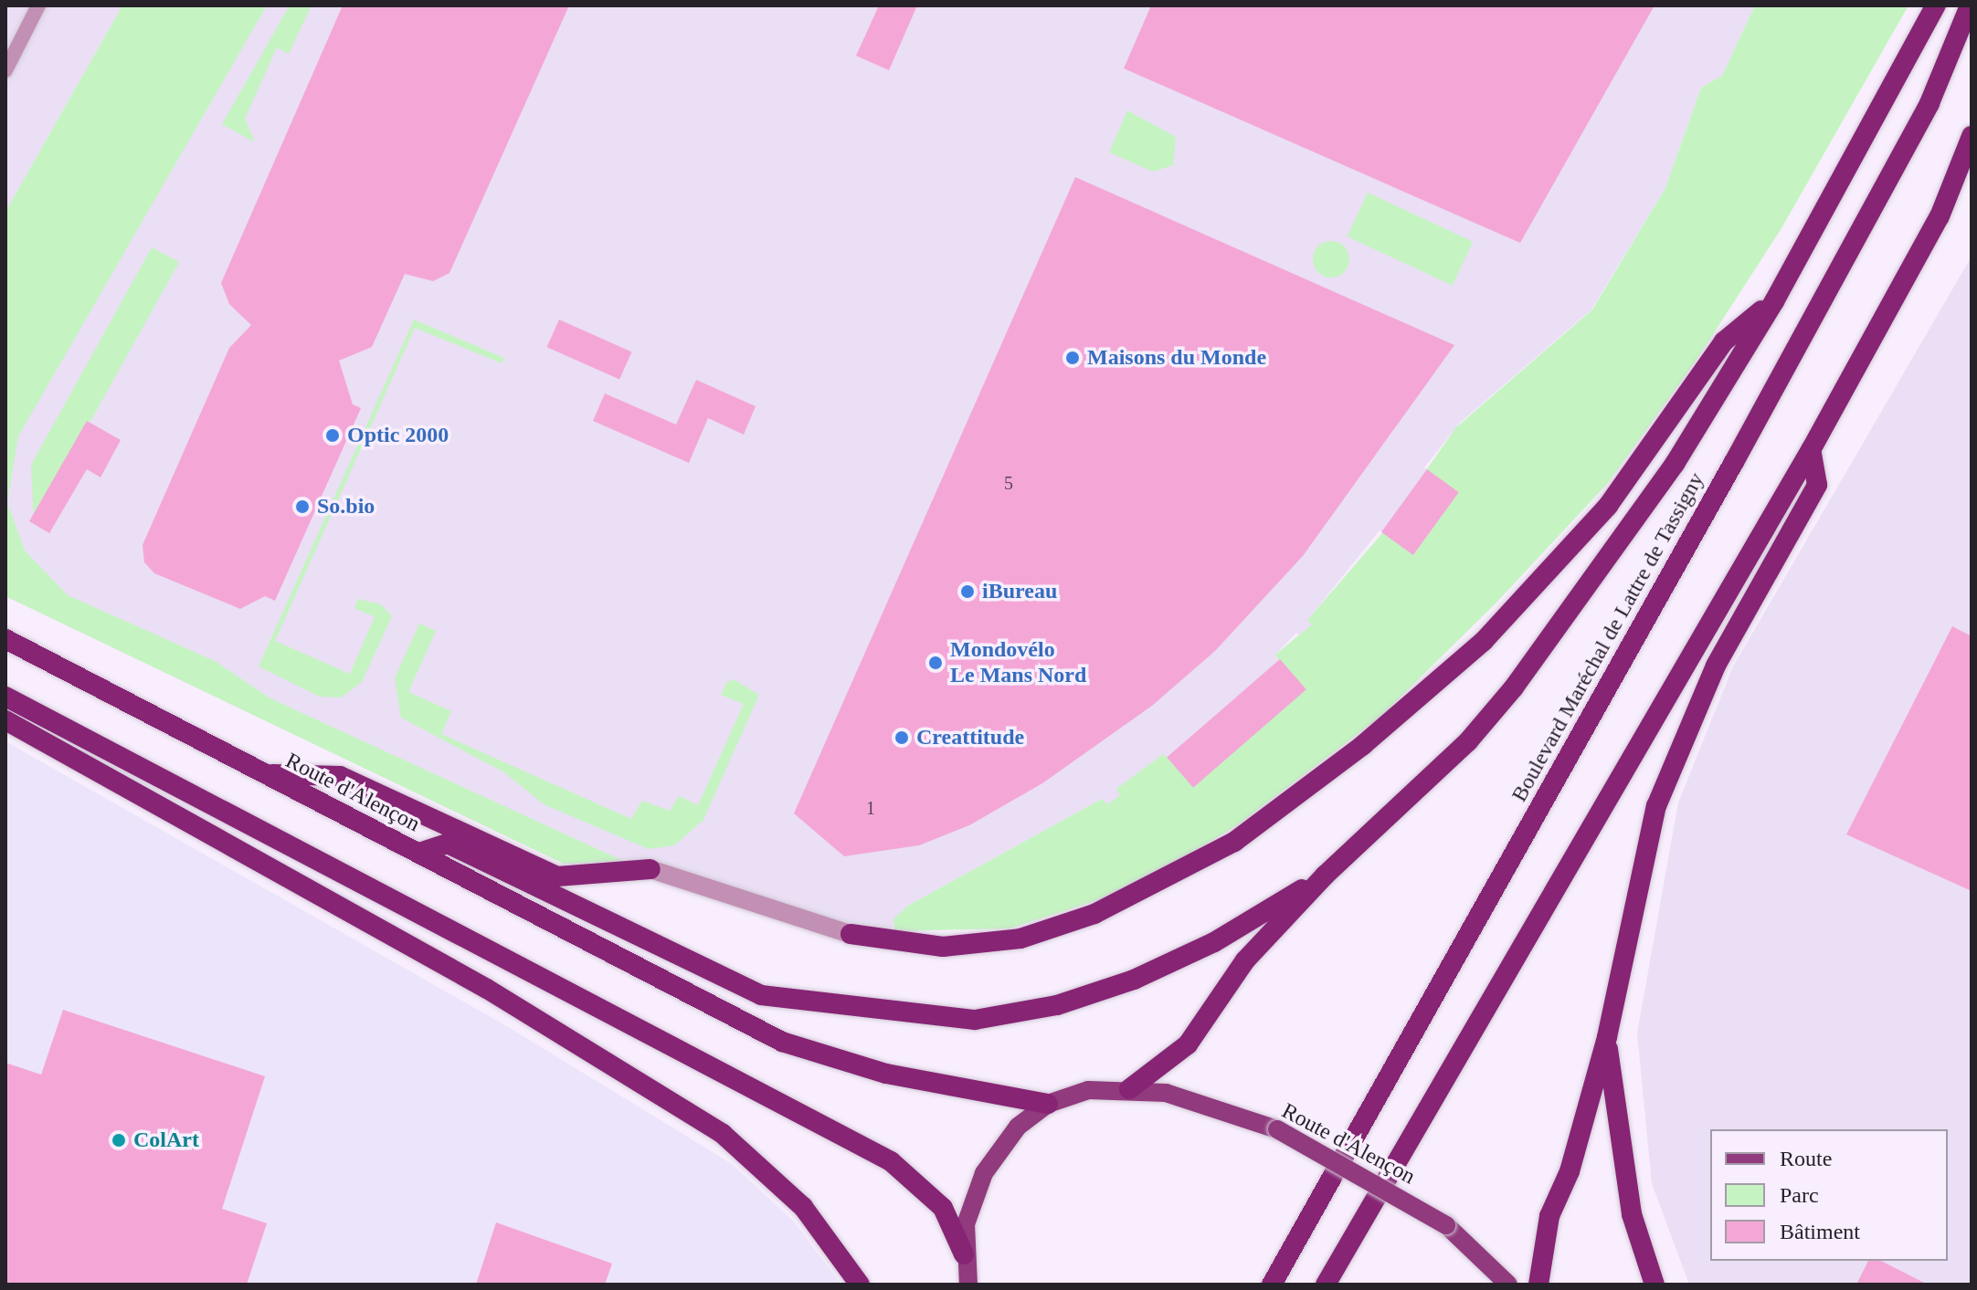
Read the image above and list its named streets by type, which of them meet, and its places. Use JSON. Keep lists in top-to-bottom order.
{
  "streets": {
    "highway": ["Boulevard Maréchal de Lattre de Tassigny", "Route d'Alençon"]
  },
  "places": [
    "Maisons du Monde",
    "Optic 2000",
    "So.bio",
    "iBureau",
    "Mondovélo Le Mans Nord",
    "Creattitude",
    "ColArt"
  ],
  "house_numbers": ["5", "1"],
  "legend": ["Route", "Parc", "Bâtiment"]
}
